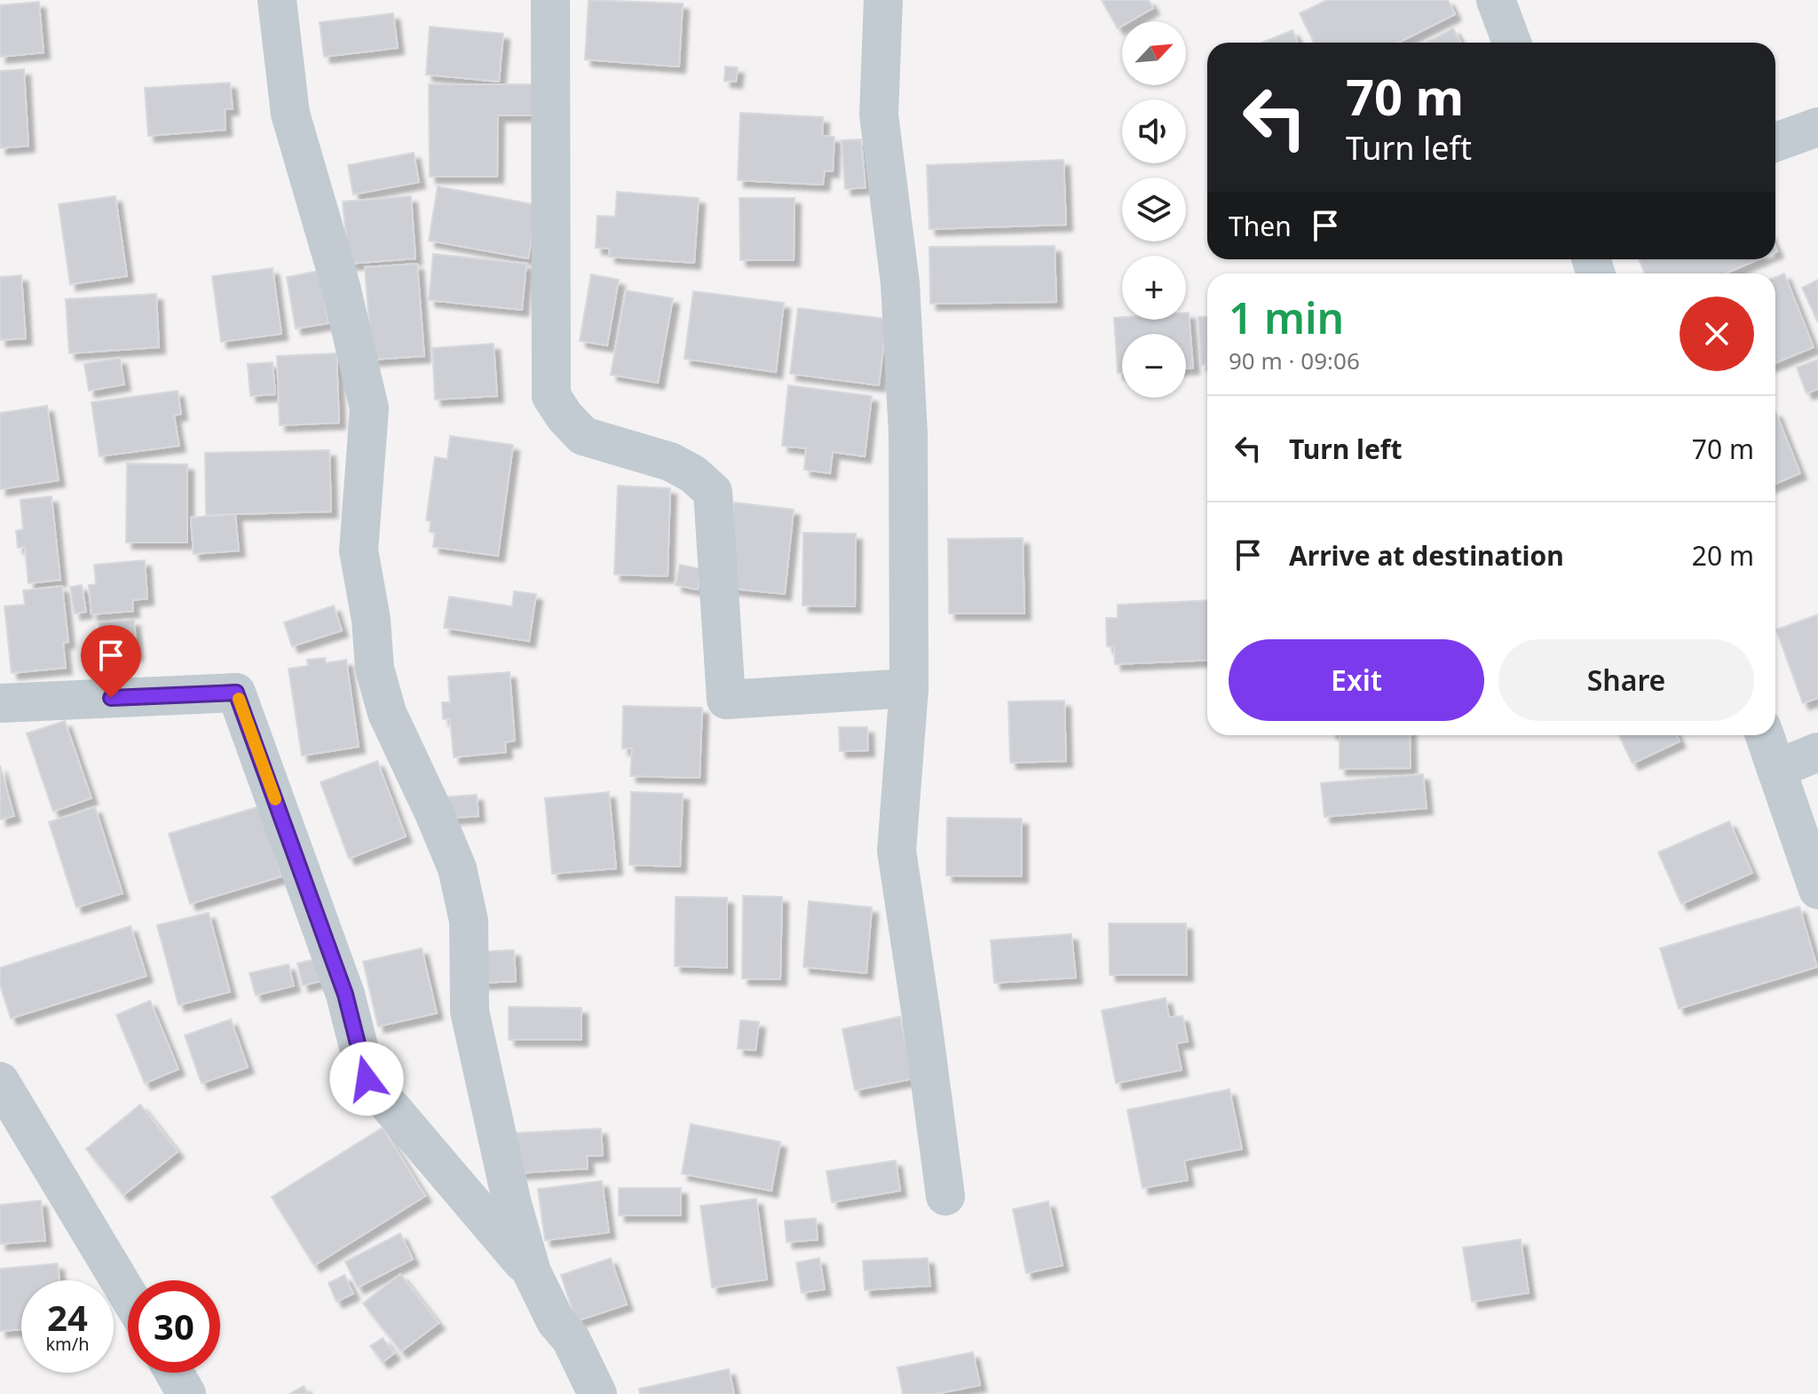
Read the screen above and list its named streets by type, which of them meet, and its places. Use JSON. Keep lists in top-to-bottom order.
{
  "north": "top right",
  "page": {
    "map_buttons": ["+", "−"],
    "turn": ["70 m", "Turn left"],
    "then": "Then",
    "heading": ["1 min", "90 m · 09:06"],
    "list": [
      {
        "name": "Turn left",
        "value": "70 m"
      },
      {
        "name": "Arrive at destination",
        "value": "20 m"
      }
    ],
    "buttons": ["Exit", "Share"],
    "speed": "24 km/h",
    "limit": "30"
  }
}
